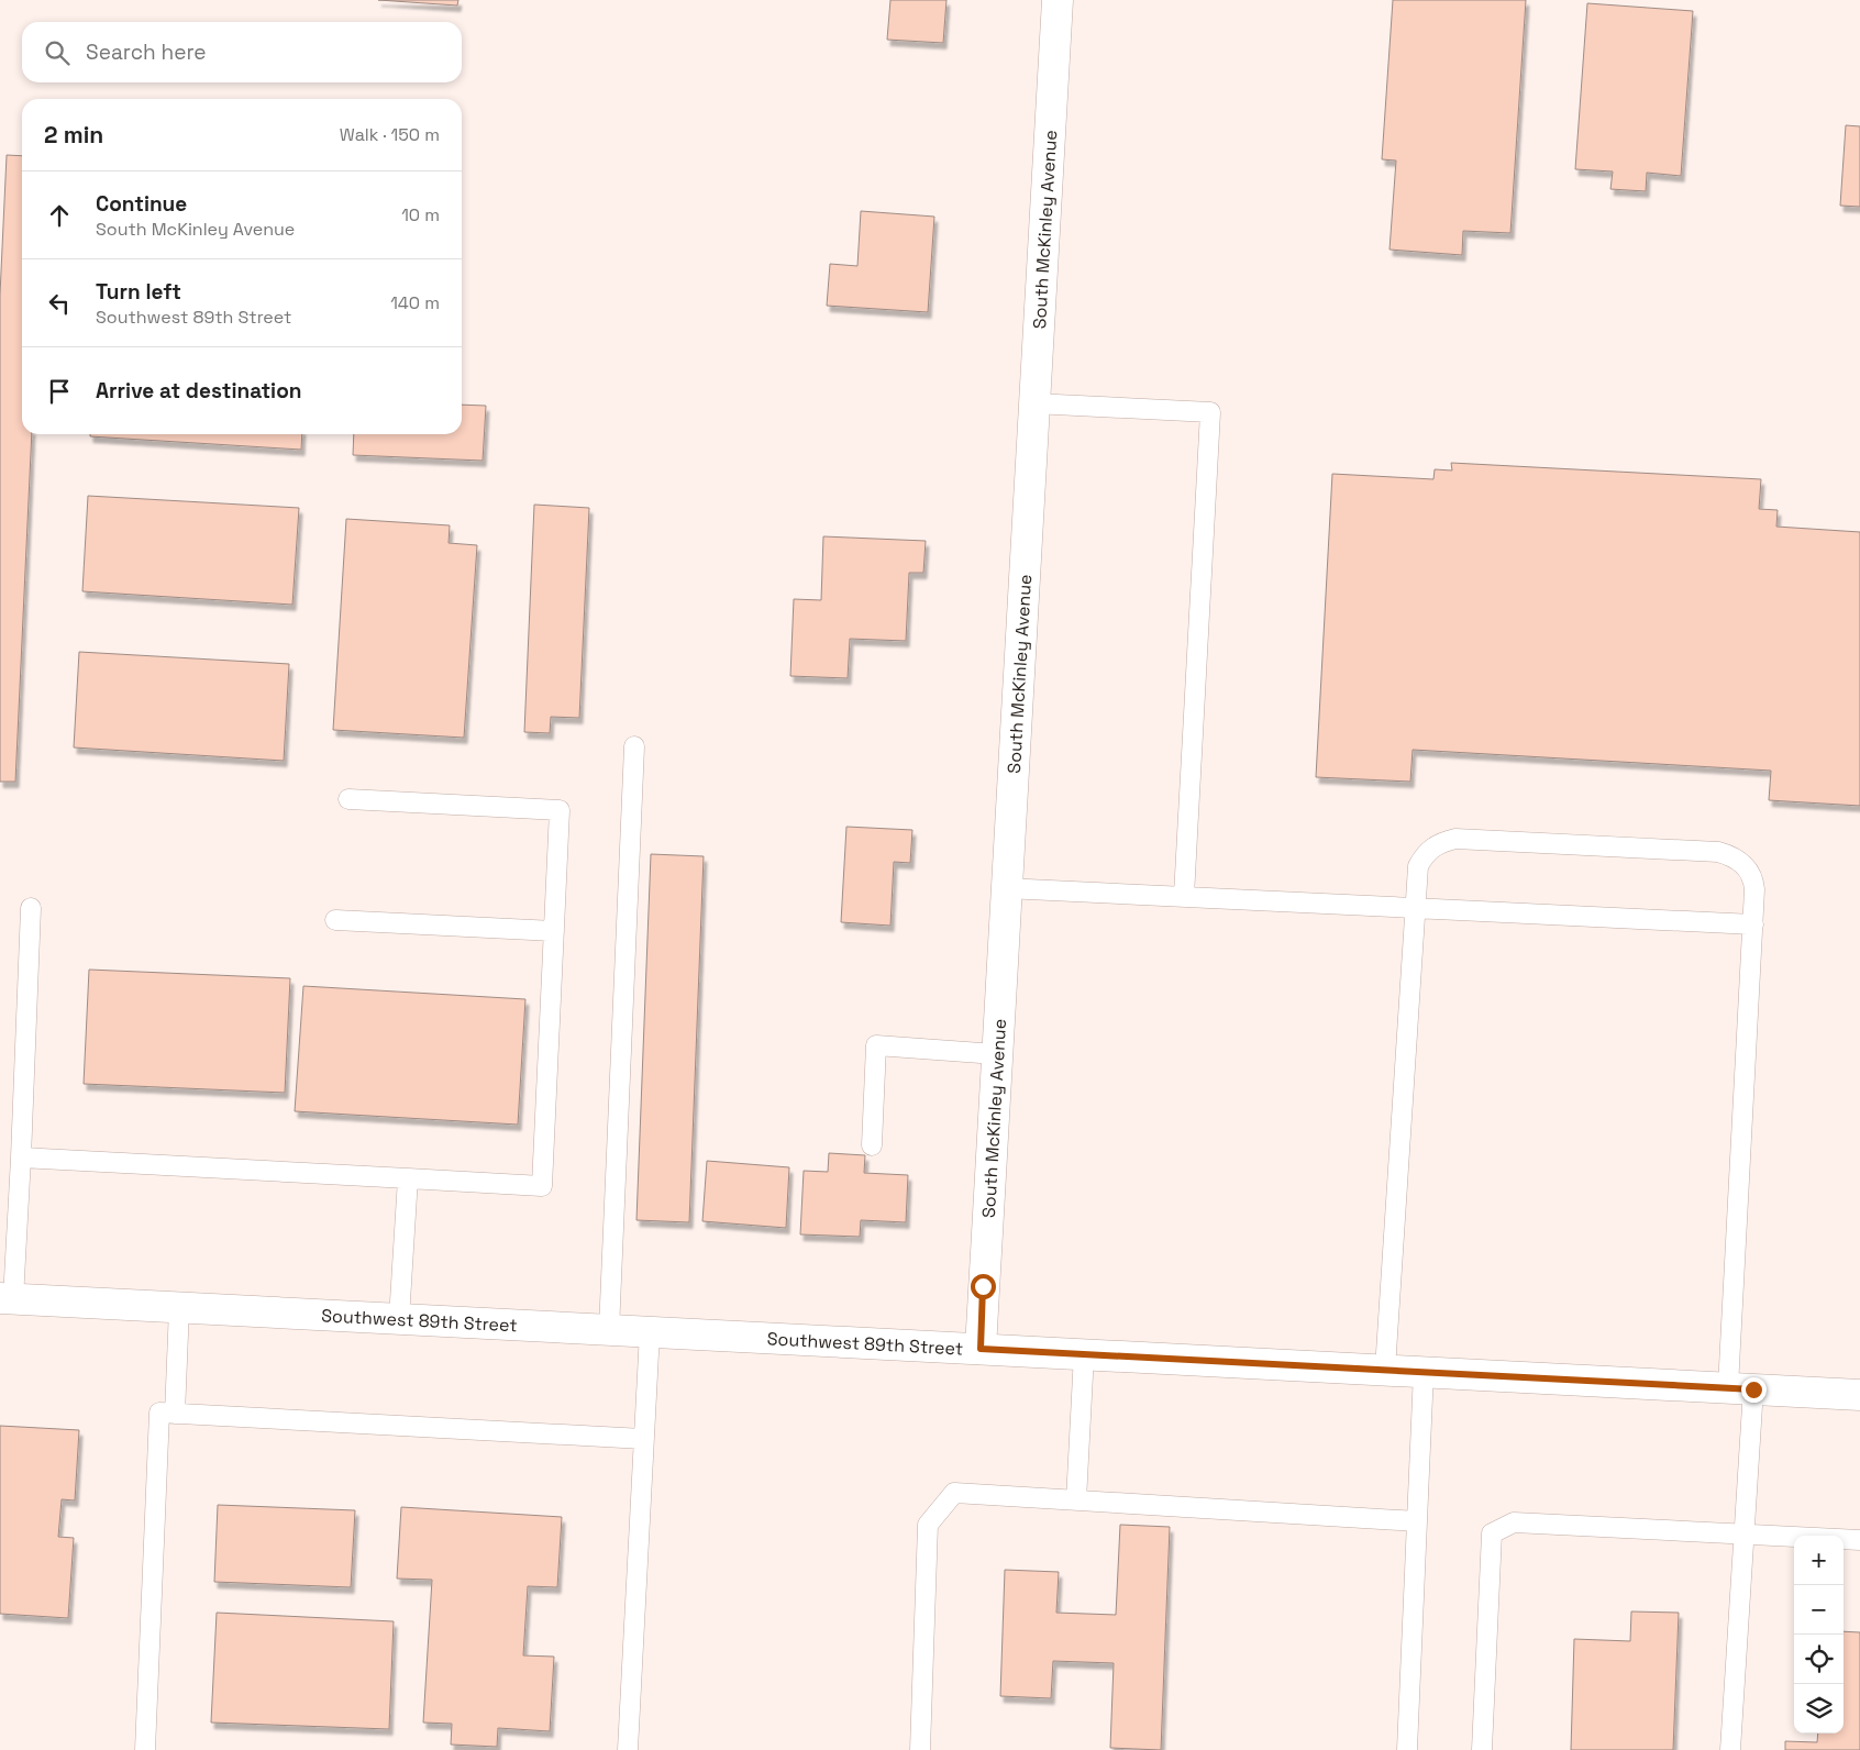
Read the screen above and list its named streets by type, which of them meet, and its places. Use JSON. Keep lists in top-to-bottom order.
{
  "streets": {
    "main road": ["South McKinley Avenue", "Southwest 89th Street"]
  },
  "crossings": [
    ["South McKinley Avenue", "Southwest 89th Street"]
  ],
  "page": {
    "search": "Search here",
    "heading": ["2 min", "Walk · 150 m"],
    "list": [
      ["Continue", "South McKinley Avenue", "10 m"],
      ["Turn left", "Southwest 89th Street", "140 m"],
      "Arrive at destination"
    ],
    "map_buttons": ["+", "−"]
  }
}
